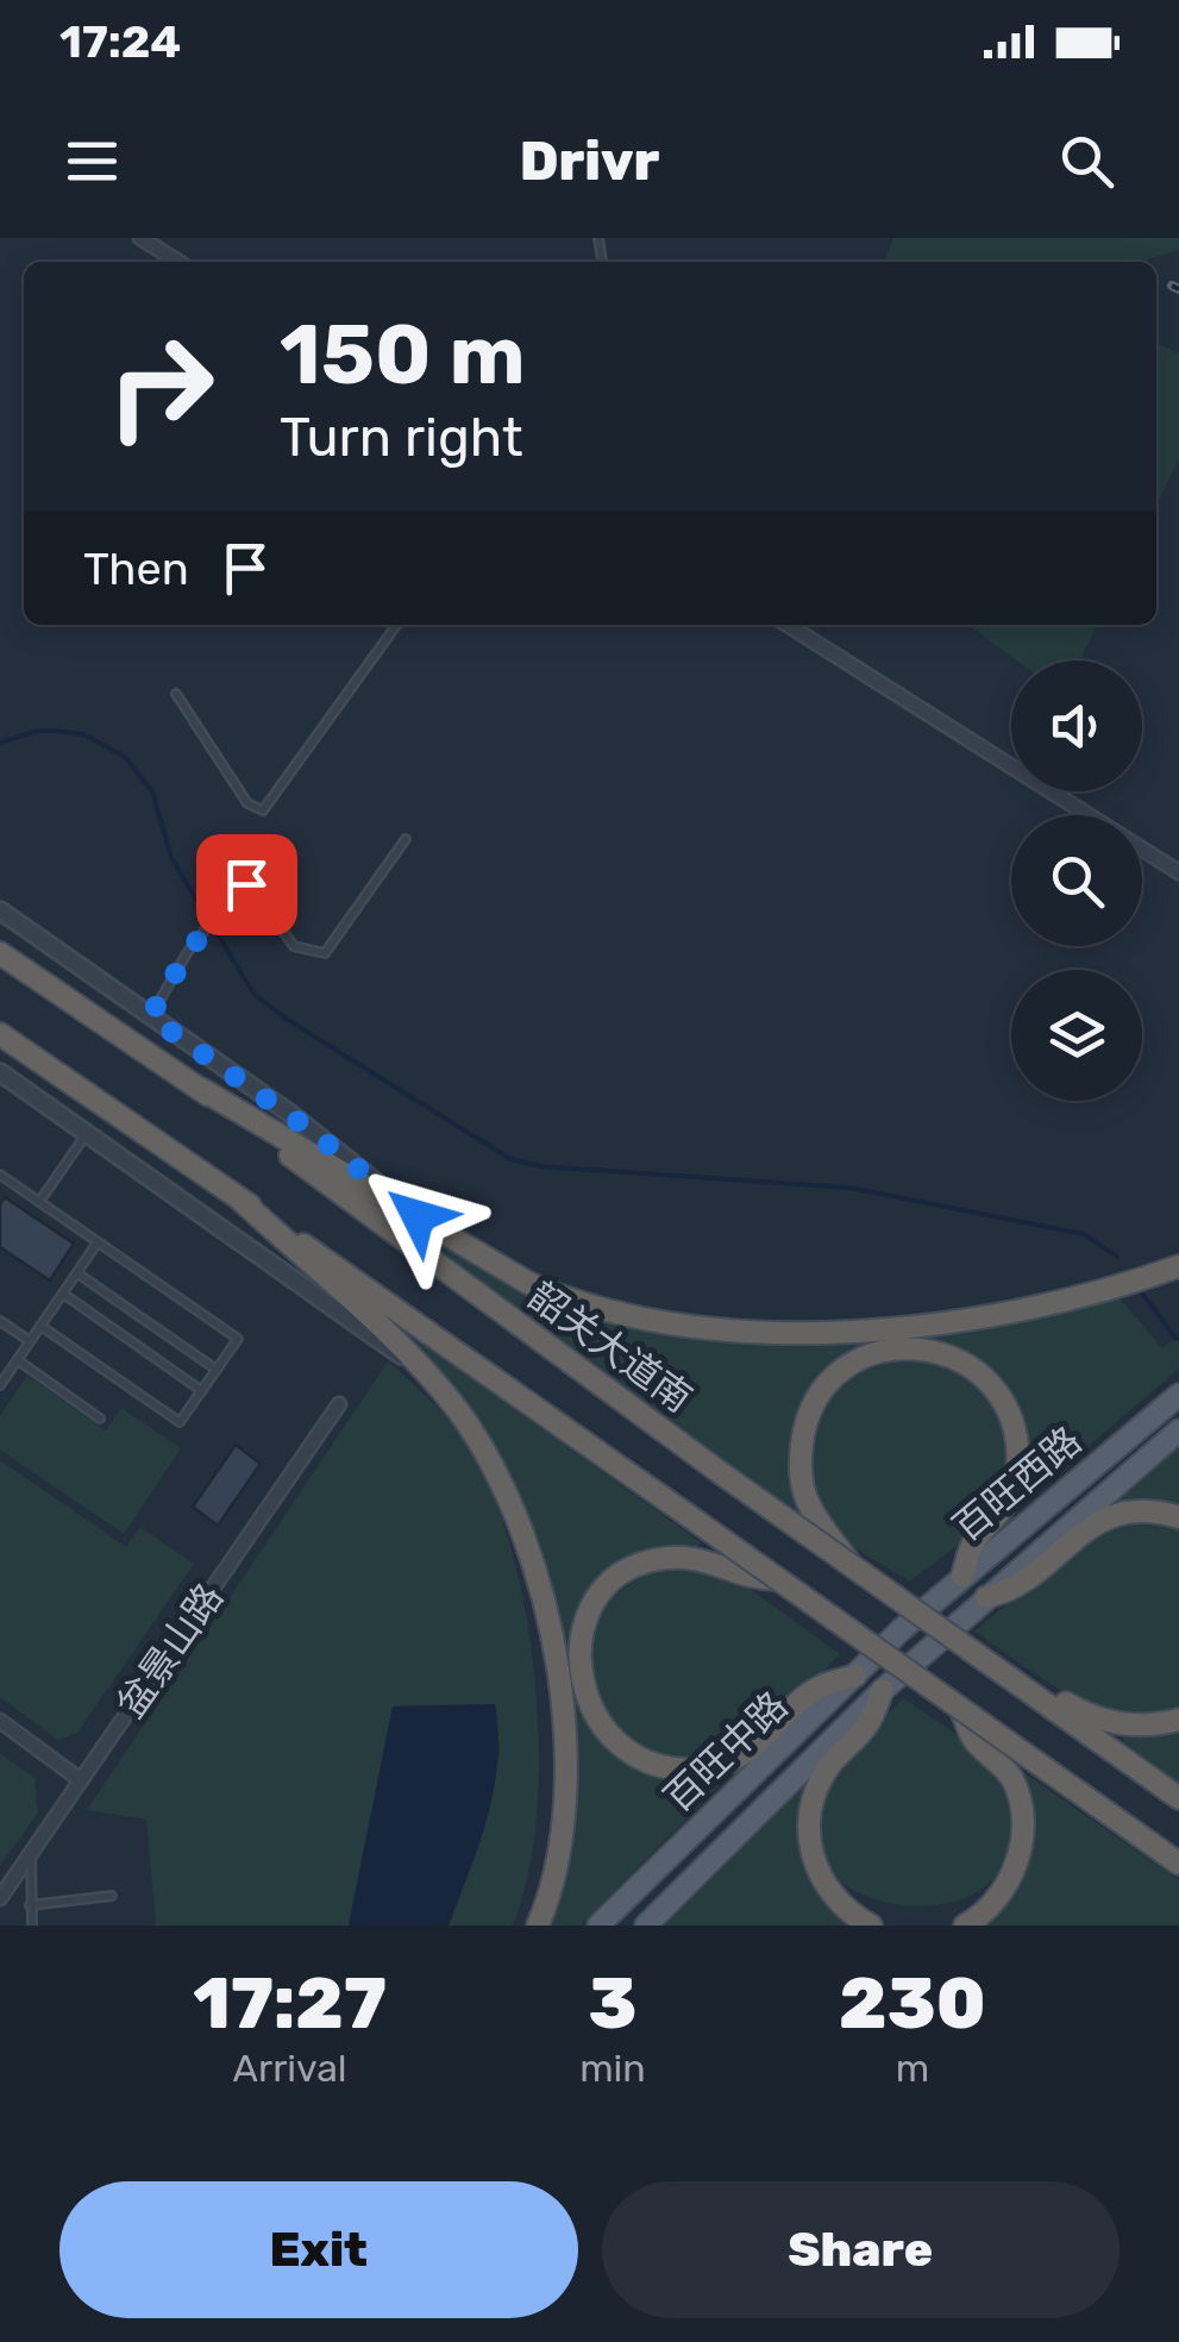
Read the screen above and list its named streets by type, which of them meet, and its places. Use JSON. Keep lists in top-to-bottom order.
{
  "streets": {
    "highway": ["韶关大道南"],
    "main road": ["百旺西路", "百旺中路"],
    "street": ["盆景山路"]
  },
  "crossings": [
    ["百旺西路", "百旺中路"]
  ],
  "page": {
    "status": "17:24",
    "header": "Drivr",
    "turn": ["150 m", "Turn right"],
    "then": "Then",
    "eta": [
      "17:27",
      "Arrival",
      "3",
      "min",
      "230",
      "m"
    ],
    "buttons": ["Exit", "Share"]
  }
}
